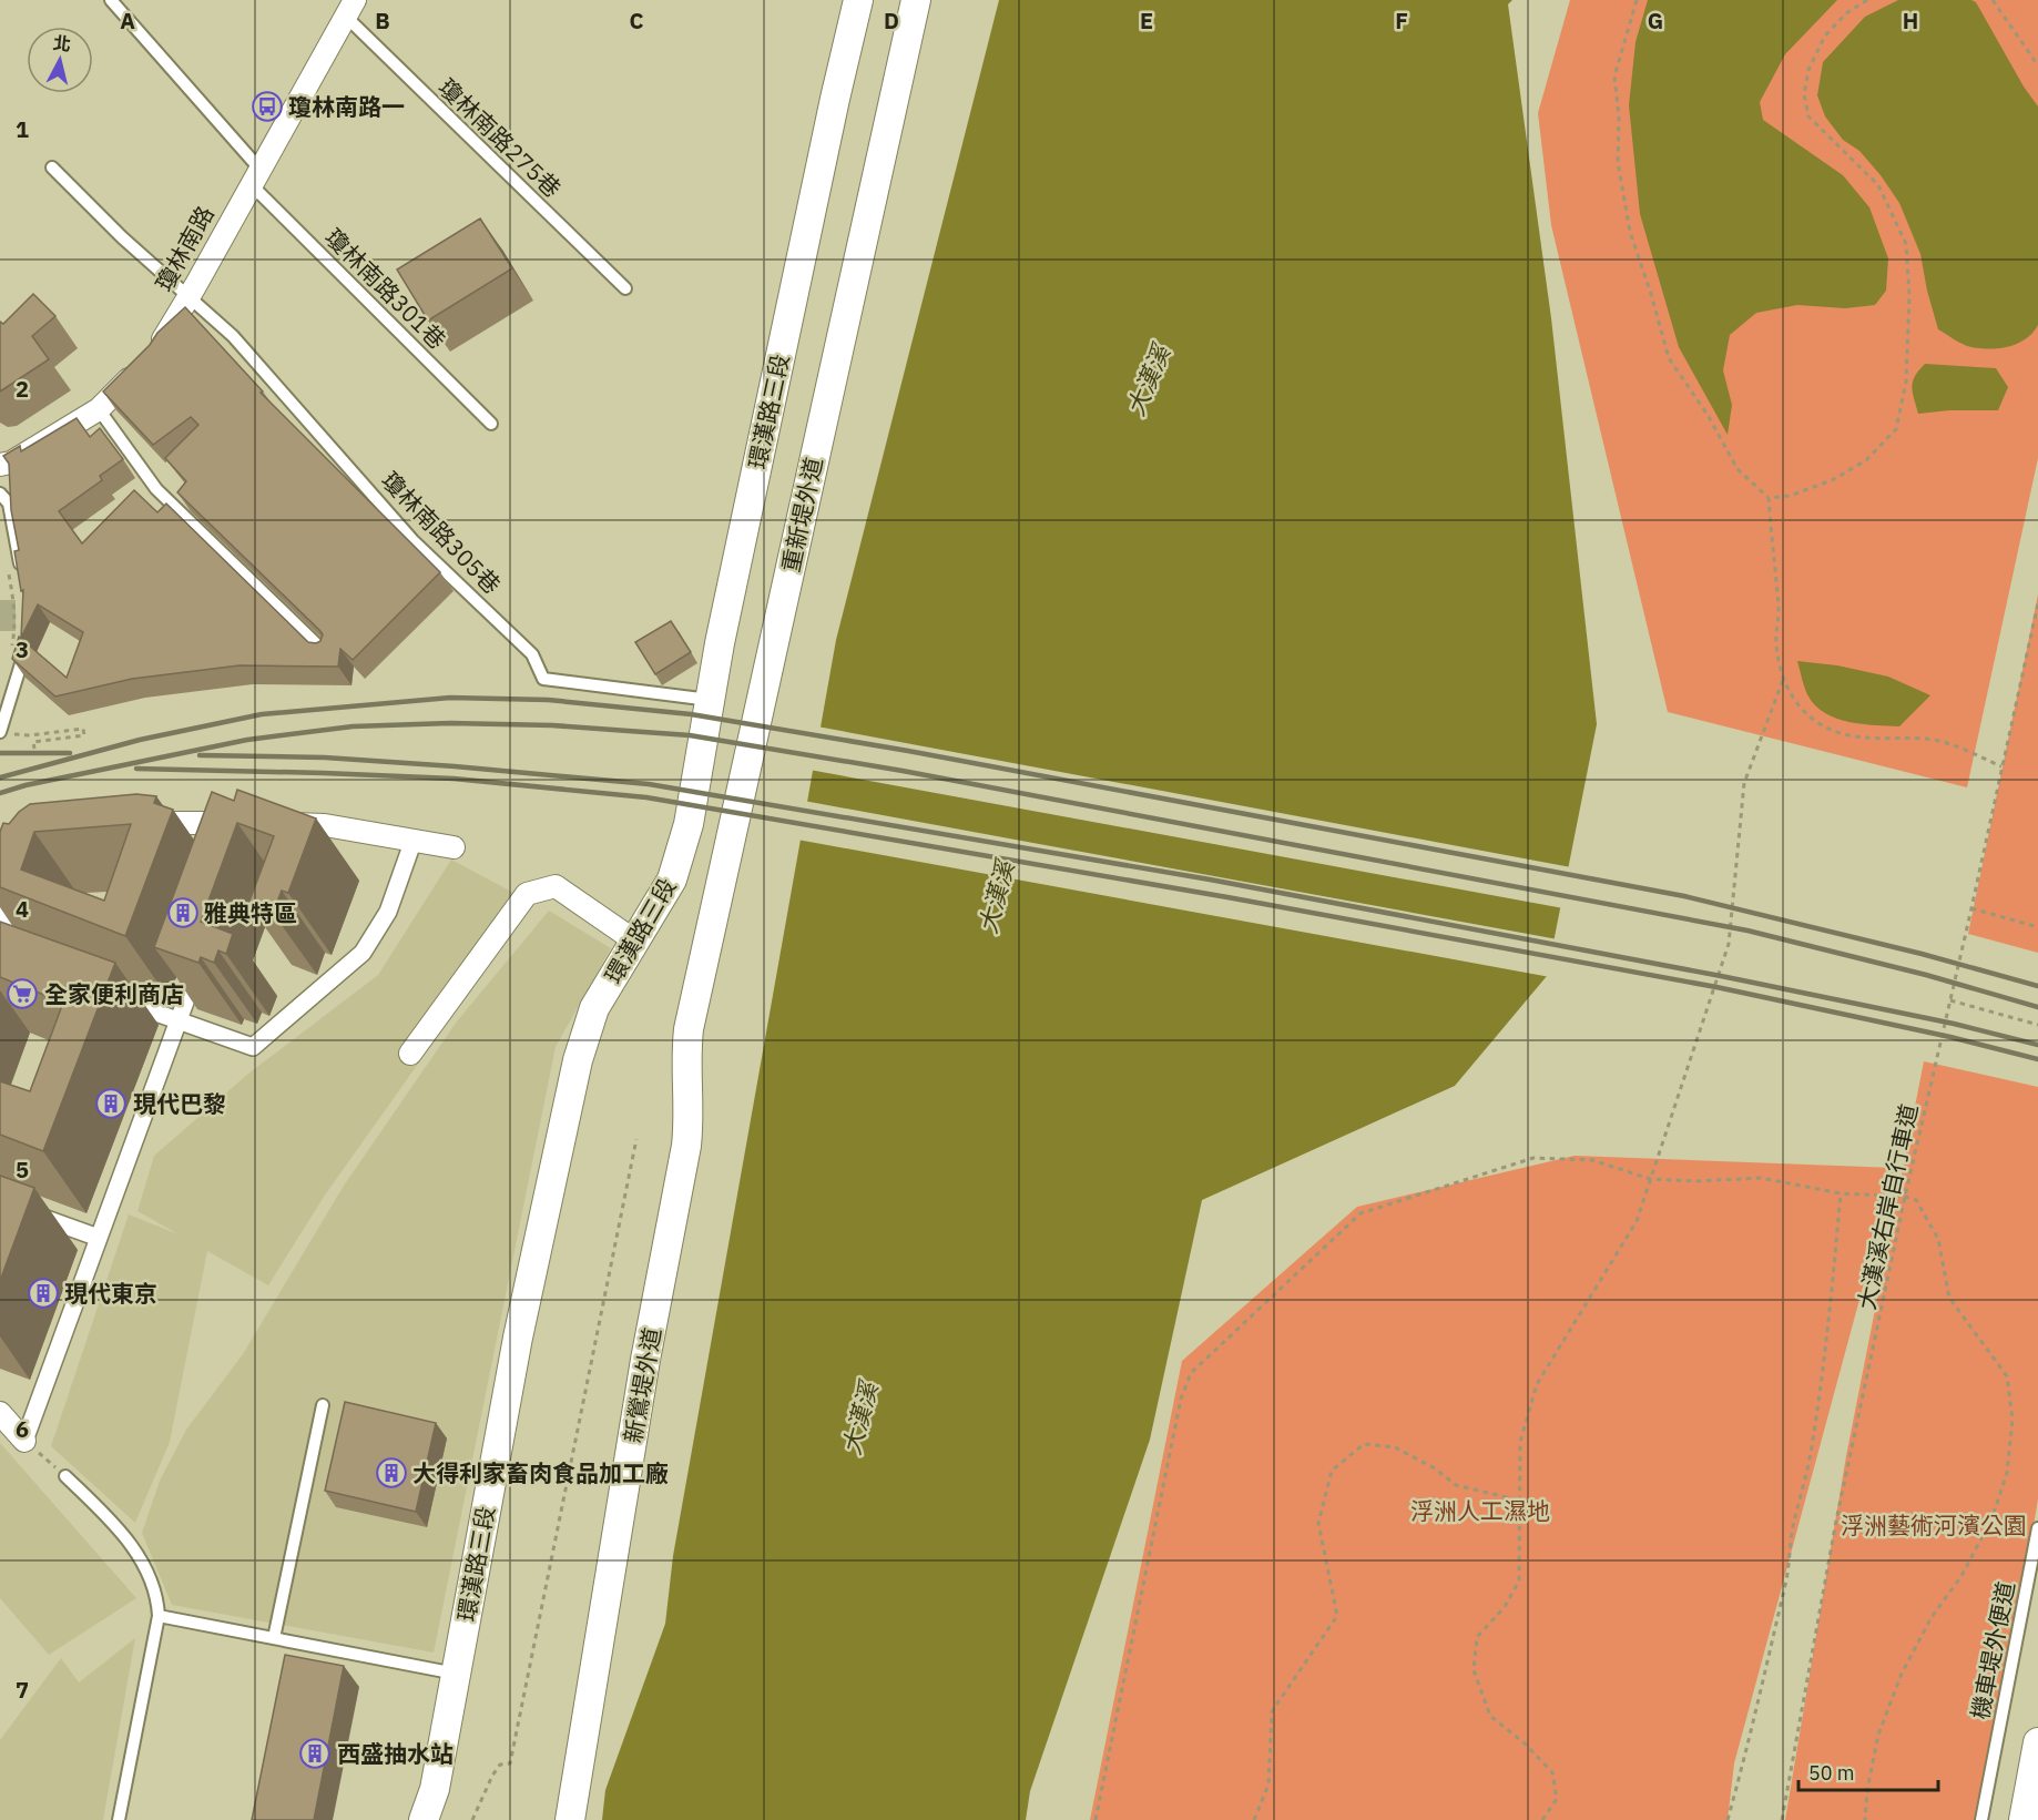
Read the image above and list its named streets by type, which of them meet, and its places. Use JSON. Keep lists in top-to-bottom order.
{
  "streets": {
    "street": [
      "瓊林南路",
      "環漢路三段",
      "重新堤外道",
      "新鶯堤外道"
    ],
    "lane": [
      "瓊林南路275巷",
      "瓊林南路301巷",
      "瓊林南路305巷",
      "機車堤外便道"
    ],
    "path": ["大漢溪右岸自行車道"]
  },
  "crossings": [
    ["瓊林南路275巷", "瓊林南路"],
    ["瓊林南路", "瓊林南路301巷"],
    ["瓊林南路", "瓊林南路305巷"],
    ["環漢路三段", "瓊林南路305巷"],
    ["重新堤外道", "新鶯堤外道"]
  ],
  "water": ["大漢溪"],
  "parks": ["浮洲人工濕地", "浮洲藝術河濱公園"],
  "places": {
    "bus stop": ["瓊林南路一"],
    "building": [
      "雅典特區",
      "現代巴黎",
      "現代東京",
      "大得利家畜肉食品加工廠",
      "西盛抽水站"
    ],
    "supermarket": ["全家便利商店"]
  },
  "scale_bar": "50 m",
  "north": "top",
  "grid": {
    "columns": [
      "A",
      "B",
      "C",
      "D",
      "E",
      "F",
      "G",
      "H"
    ],
    "rows": [
      "1",
      "2",
      "3",
      "4",
      "5",
      "6",
      "7"
    ]
  }
}
